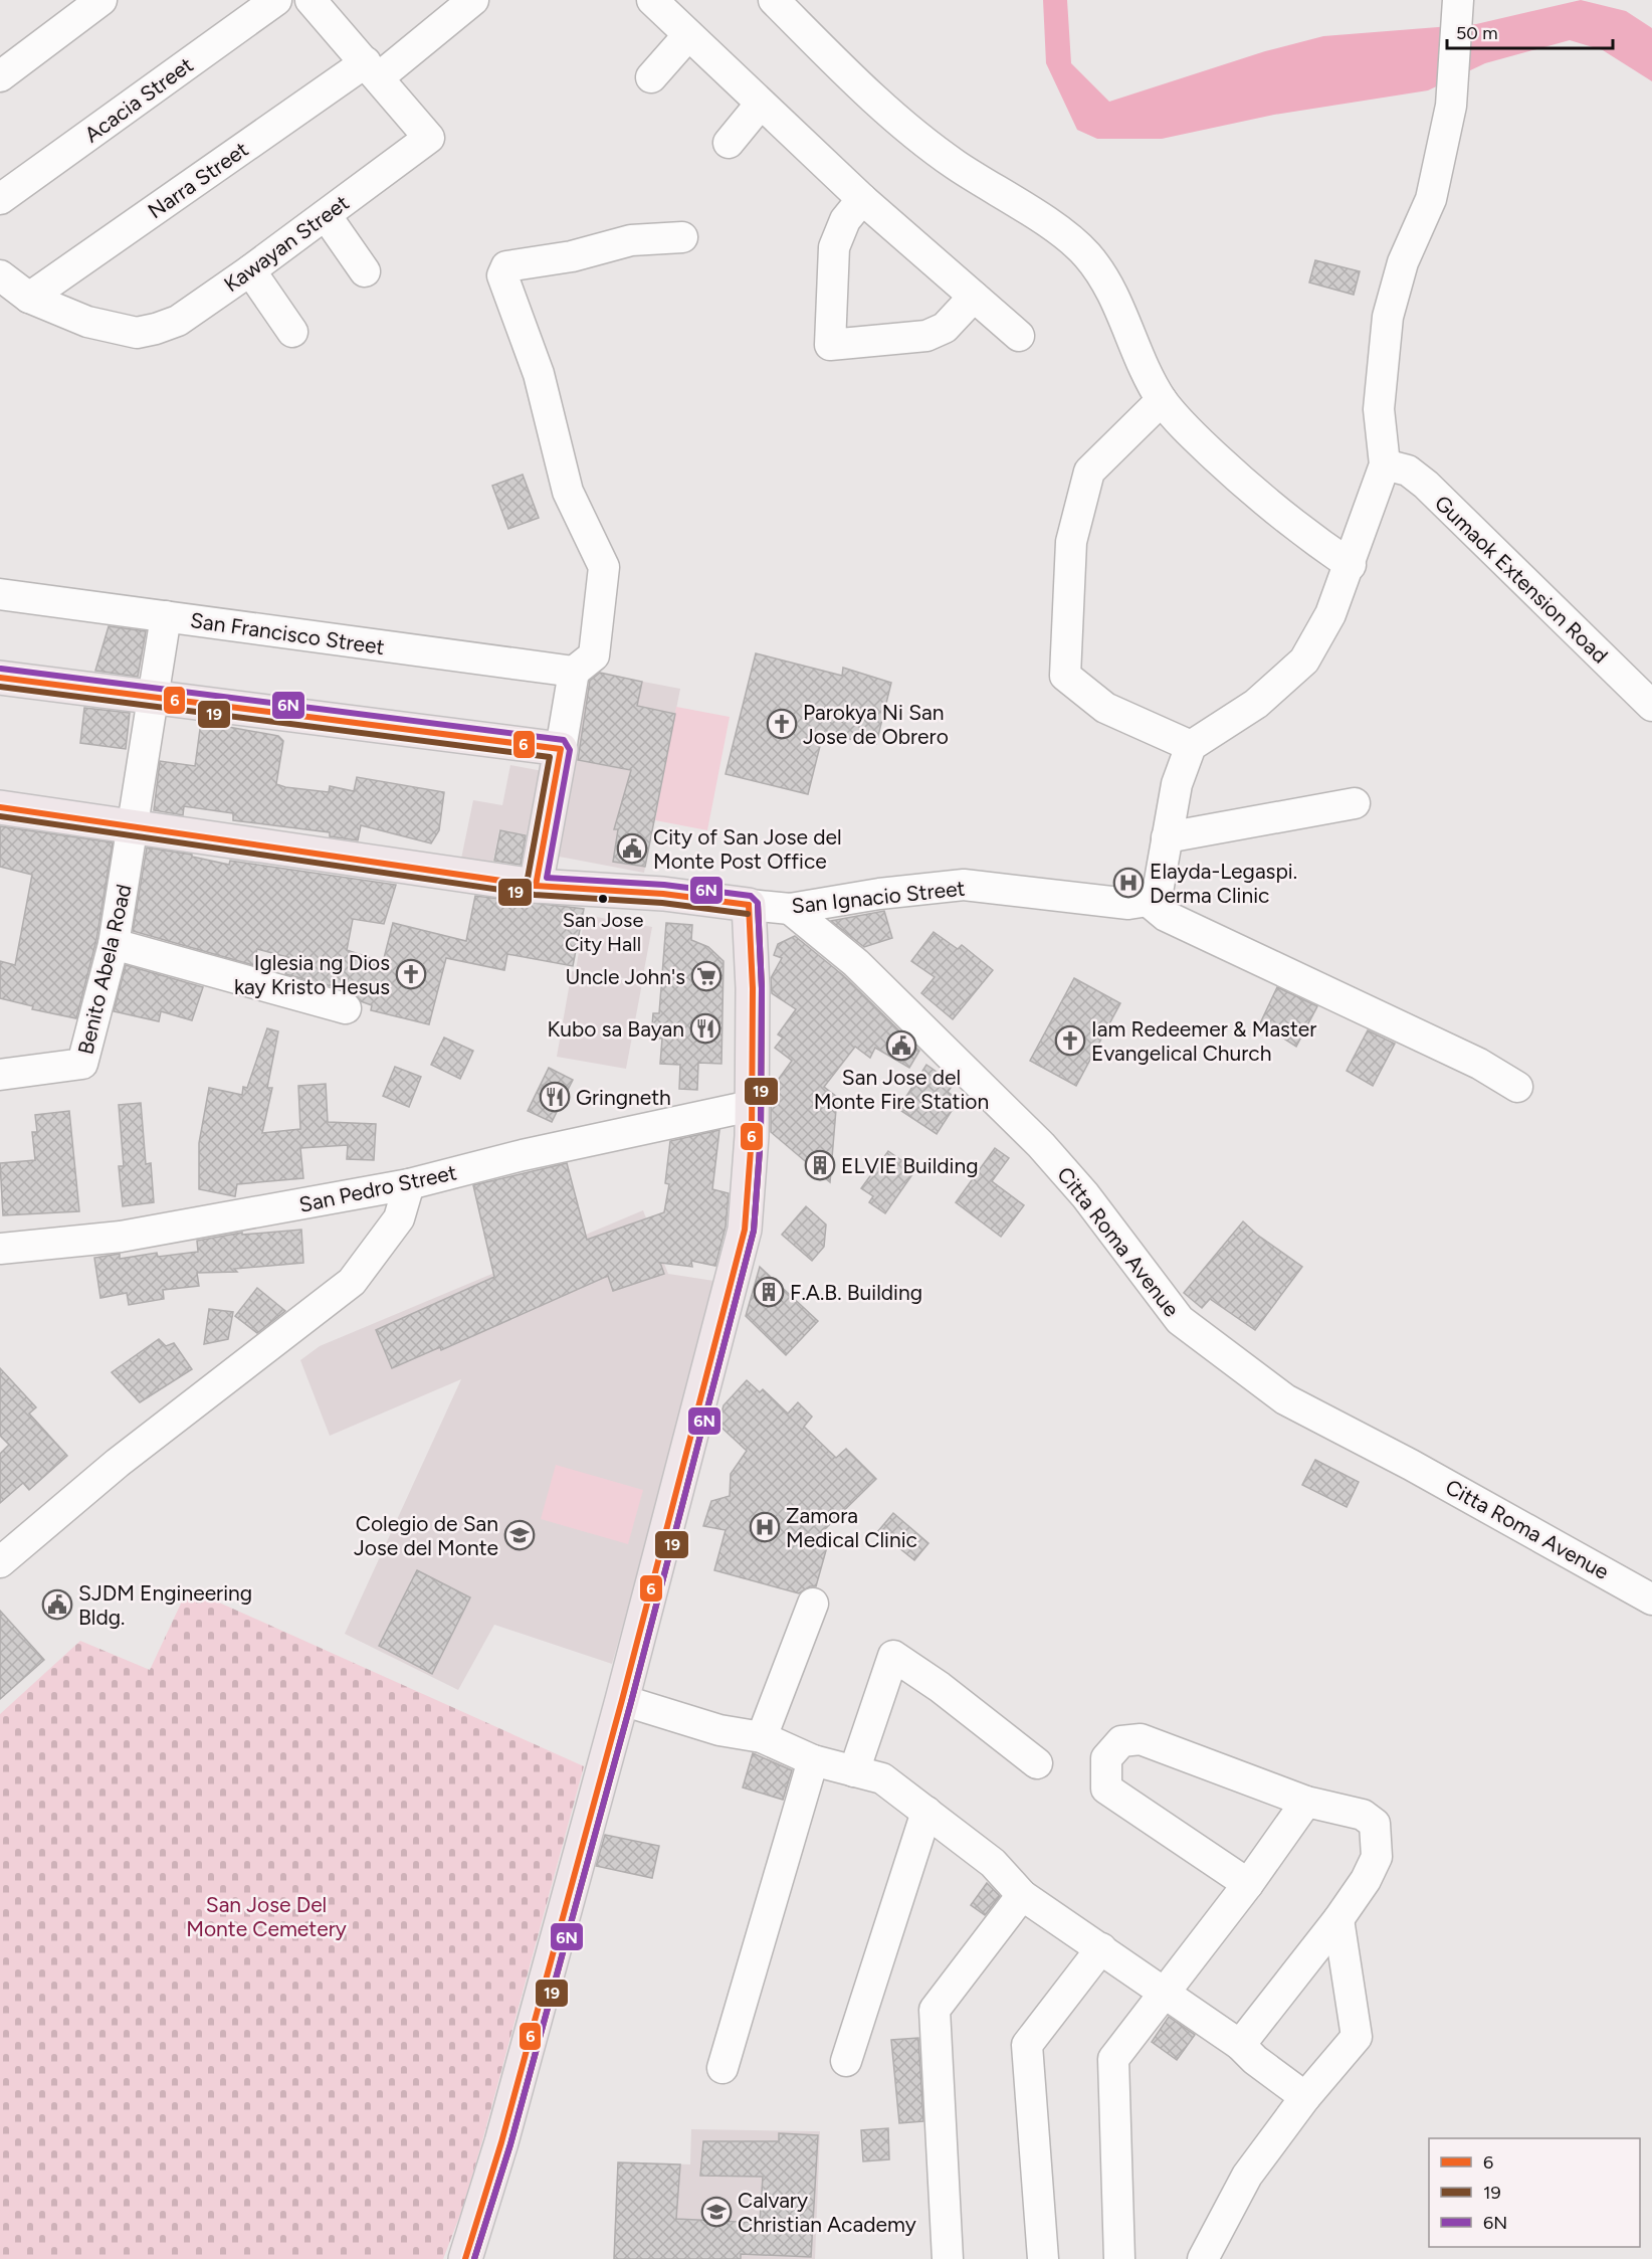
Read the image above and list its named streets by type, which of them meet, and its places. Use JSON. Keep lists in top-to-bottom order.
{
  "streets": {
    "main road": ["San Ignacio Street"],
    "street": [
      "Acacia Street",
      "Narra Street",
      "Kawayan Street",
      "Gumaok Extension Road",
      "San Francisco Street",
      "Benito Abela Road",
      "San Pedro Street",
      "Citta Roma Avenue"
    ]
  },
  "crossings": [
    ["Narra Street", "Kawayan Street"],
    ["San Francisco Street", "Benito Abela Road"],
    ["San Ignacio Street", "Benito Abela Road"],
    ["San Ignacio Street", "Citta Roma Avenue"]
  ],
  "parks": ["San Jose Del Monte Cemetery"],
  "places": {
    "church": ["Parokya Ni San Jose de Obrero", "Iglesia ng Dios kay Kristo Hesus", "Iam Redeemer & Master Evangelical Church"],
    "public building": ["City of San Jose del Monte Post Office", "San Jose del Monte Fire Station", "SJDM Engineering Bldg."],
    "hospital": ["Elayda-Legaspi. Derma Clinic", "Zamora Medical Clinic"],
    "other": ["San Jose City Hall"],
    "supermarket": ["Uncle John's"],
    "restaurant": ["Kubo sa Bayan", "Gringneth"],
    "building": ["ELVIE Building", "F.A.B. Building"],
    "school or university": ["Colegio de San Jose del Monte", "Calvary Christian Academy"]
  },
  "lines": ["transit line 6N", "transit line 6", "transit line 19"],
  "legend": ["6", "19", "6N"],
  "scale_bar": "50 m"
}
